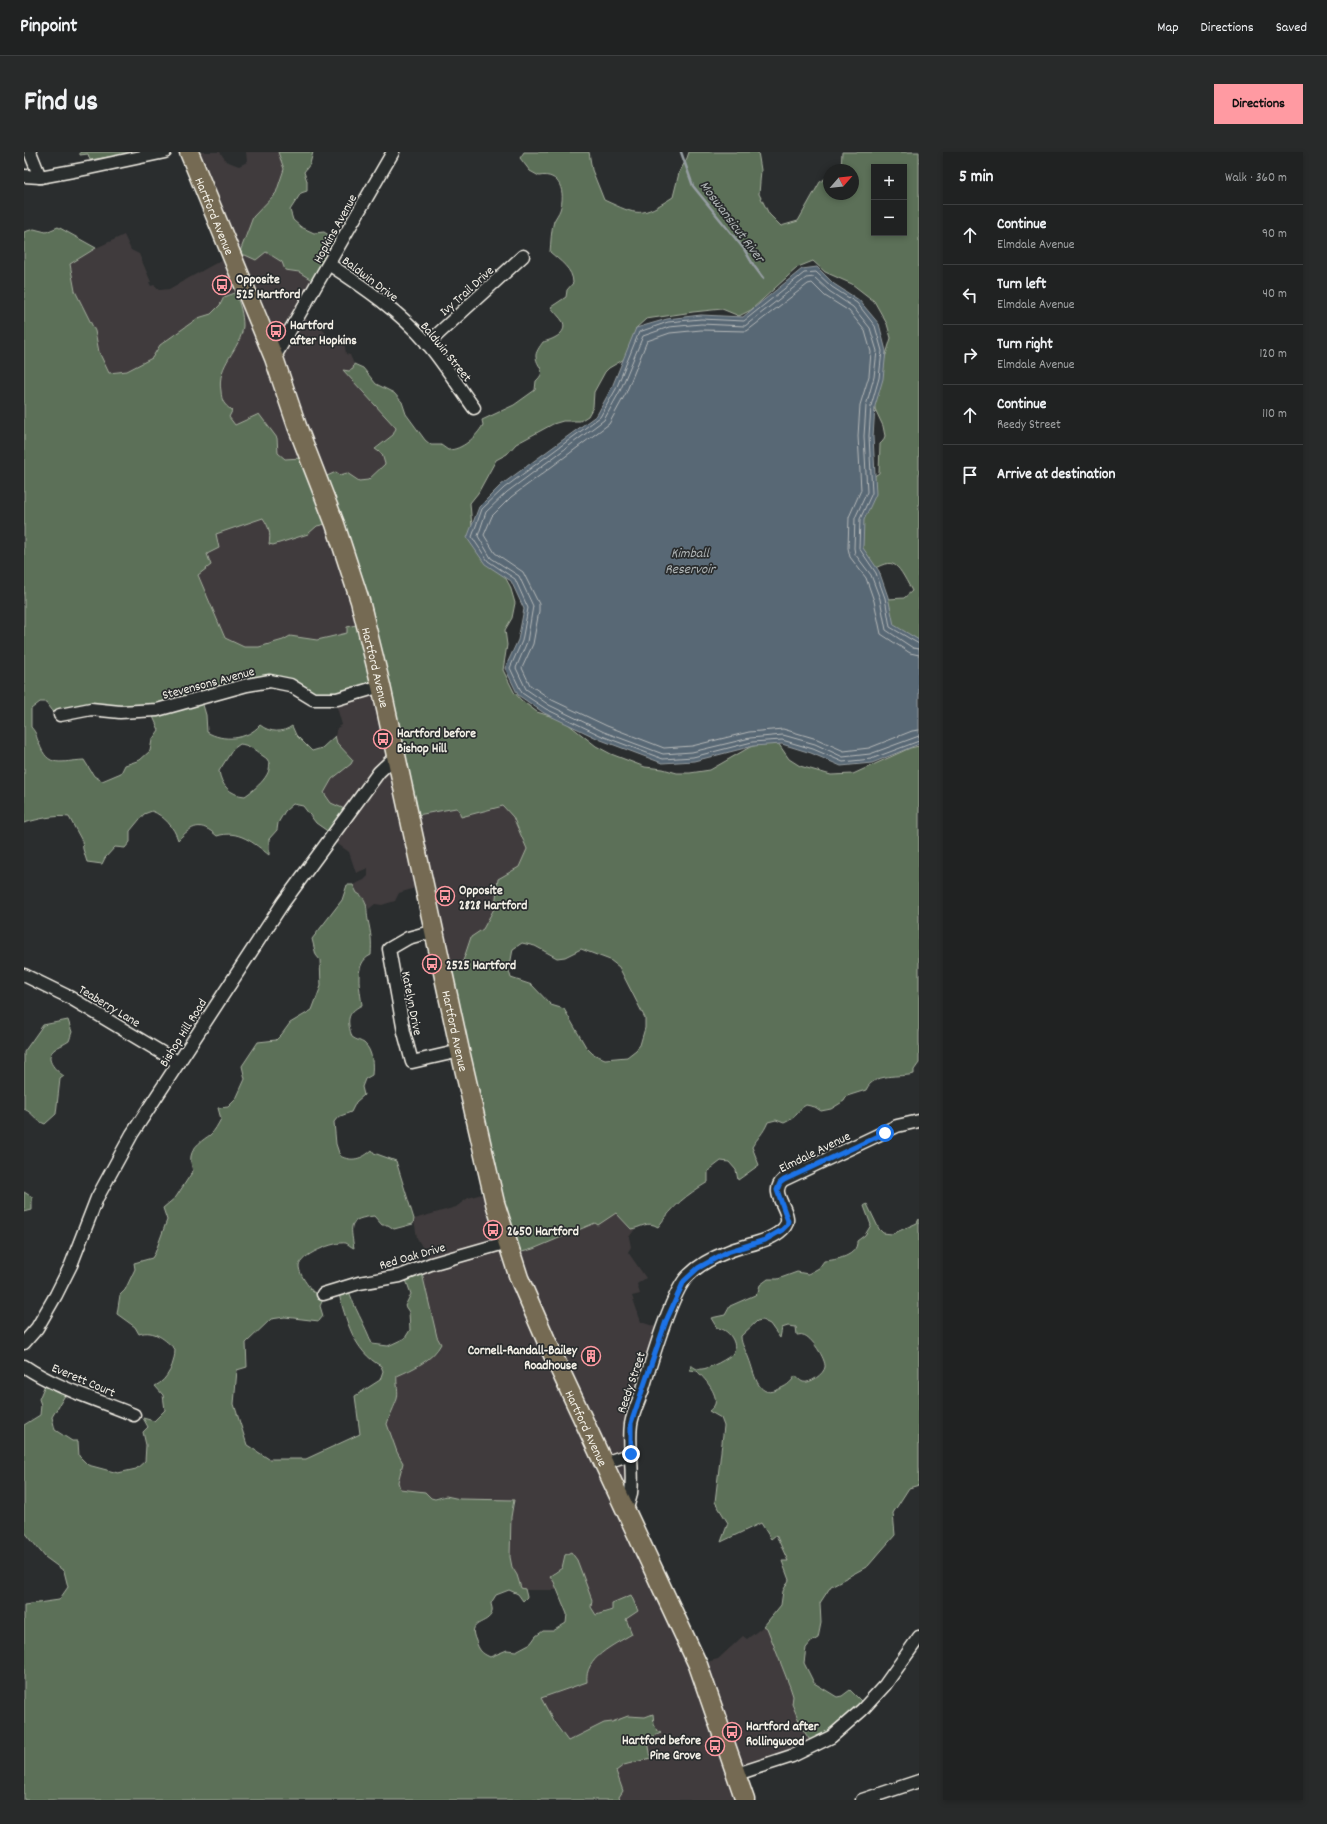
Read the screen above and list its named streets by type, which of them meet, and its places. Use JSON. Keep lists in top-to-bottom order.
{
  "streets": {
    "highway": ["Hartford Avenue"],
    "street": [
      "Hopkins Avenue",
      "Baldwin Drive",
      "Ivy Trail Drive",
      "Baldwin Street",
      "Stevensons Avenue",
      "Katelyn Drive",
      "Teaberry Lane",
      "Bishop Hill Road",
      "Elmdale Avenue",
      "Red Oak Drive",
      "Everett Court",
      "Reedy Street"
    ]
  },
  "crossings": [
    ["Hartford Avenue", "Hopkins Avenue"],
    ["Hartford Avenue", "Stevensons Avenue"],
    ["Hartford Avenue", "Katelyn Drive"],
    ["Hartford Avenue", "Bishop Hill Road"],
    ["Hartford Avenue", "Red Oak Drive"],
    ["Hartford Avenue", "Reedy Street"],
    ["Hopkins Avenue", "Baldwin Drive"],
    ["Baldwin Drive", "Baldwin Street"],
    ["Ivy Trail Drive", "Baldwin Street"],
    ["Teaberry Lane", "Bishop Hill Road"],
    ["Elmdale Avenue", "Reedy Street"]
  ],
  "water": ["Moswansicut River", "Kimball Reservoir"],
  "places": {
    "bus stop": [
      "Opposite 525 Hartford",
      "Hartford after Hopkins",
      "Hartford before Bishop Hill",
      "Opposite 2828 Hartford",
      "2525 Hartford",
      "2650 Hartford",
      "Hartford after Rollingwood",
      "Hartford before Pine Grove"
    ],
    "building": ["Cornell-Randall-Bailey Roadhouse"]
  },
  "north": "top right",
  "page": {
    "header": "Pinpoint",
    "nav": ["Map", "Directions", "Saved"],
    "title": "Find us",
    "buttons": "Directions",
    "heading": ["5 min", "Walk · 360 m"],
    "map_buttons": ["+", "−"],
    "list": [
      ["Continue", "Elmdale Avenue", "90 m"],
      ["Turn left", "Elmdale Avenue", "40 m"],
      ["Turn right", "Elmdale Avenue", "120 m"],
      ["Continue", "Reedy Street", "110 m"],
      "Arrive at destination"
    ]
  }
}
